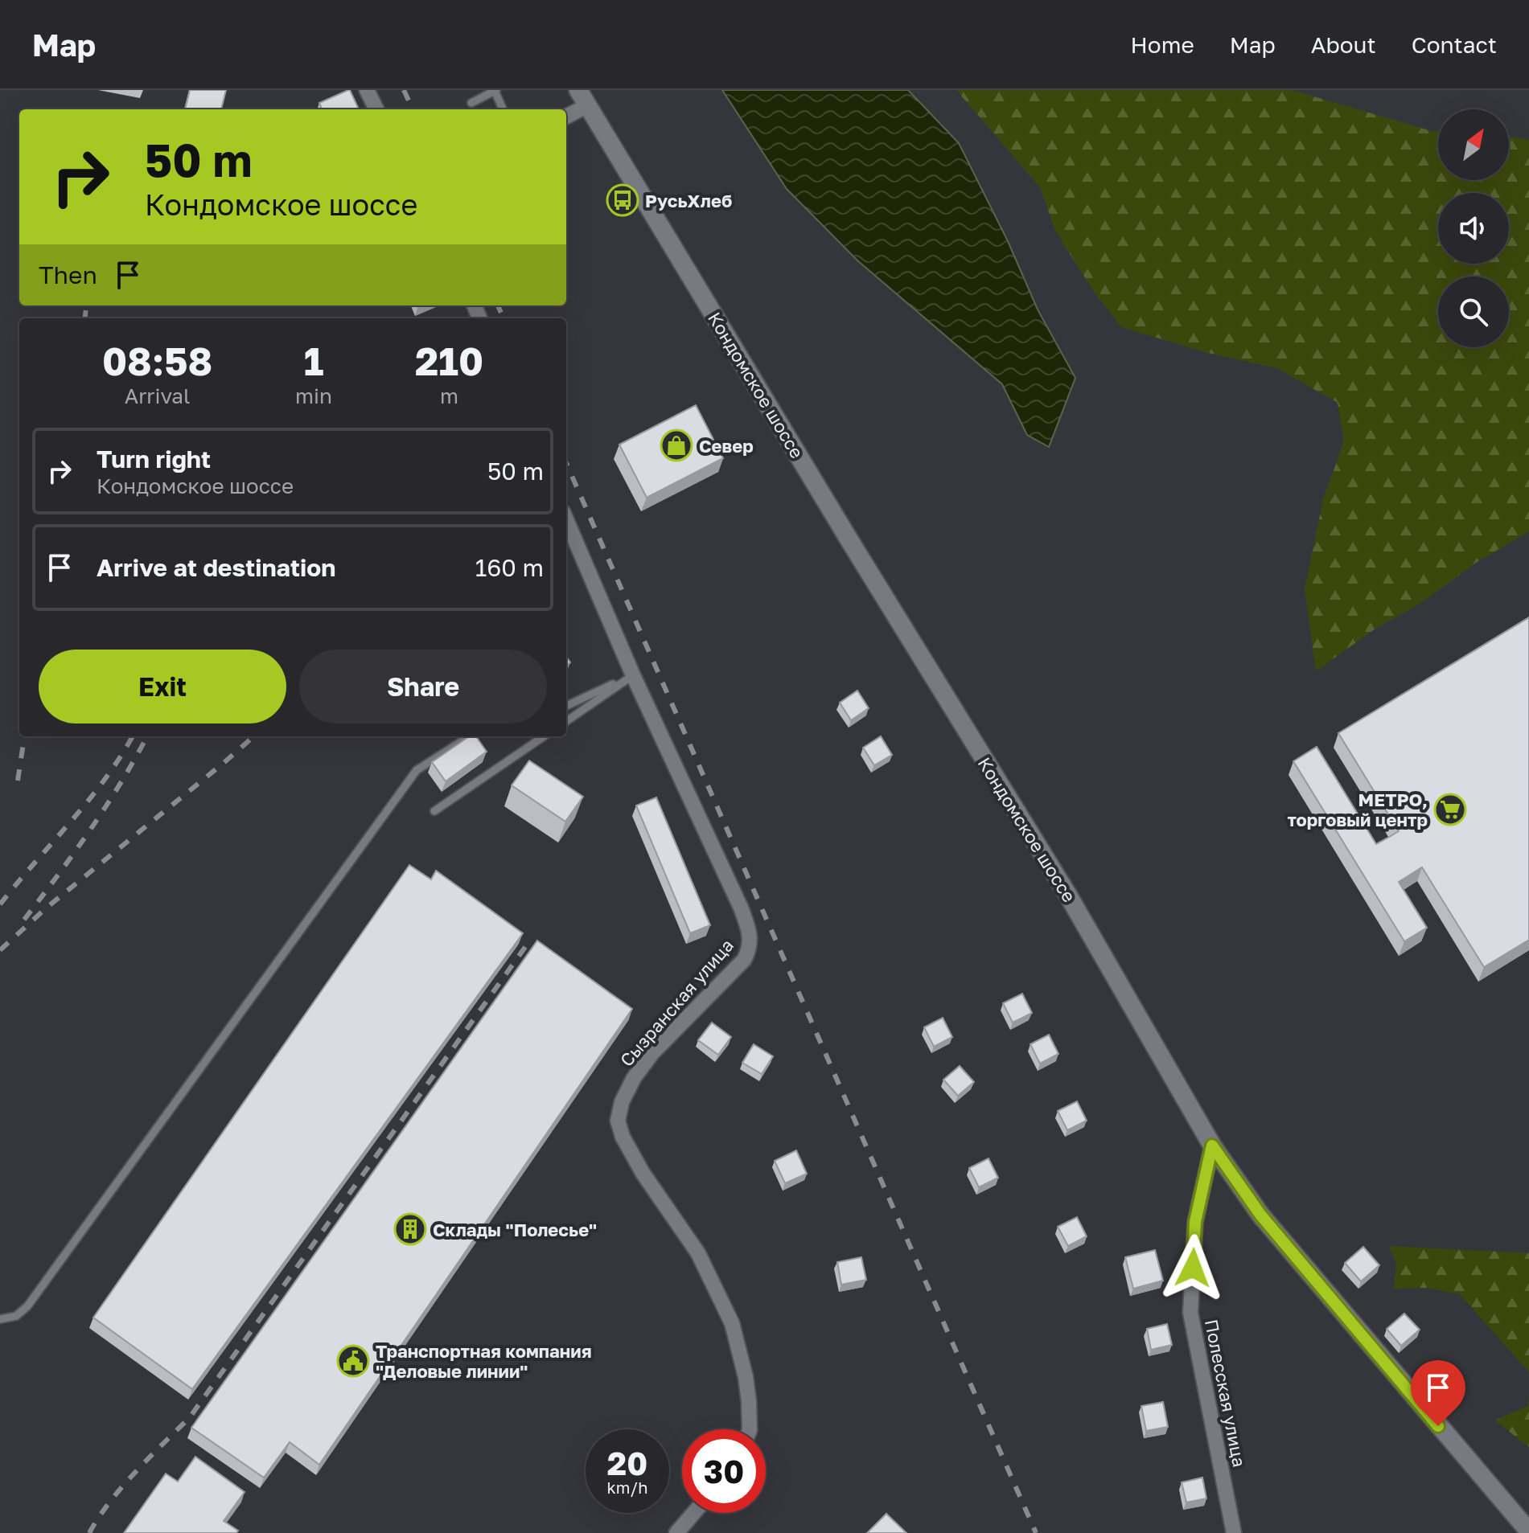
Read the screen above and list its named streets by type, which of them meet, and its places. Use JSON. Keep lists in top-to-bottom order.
{
  "streets": {
    "street": ["Кондомское шоссе", "Сызранская улица", "Полесская улица"]
  },
  "crossings": [
    ["Кондомское шоссе", "Полесская улица"]
  ],
  "places": {
    "bus stop": ["РусьХлеб"],
    "shop": ["Север"],
    "supermarket": ["МЕТРО, торговый центр"],
    "building": ["Склады \"Полесье\""],
    "public building": ["Транспортная компания \"Деловые линии\""]
  },
  "north": "top right",
  "page": {
    "header": "Map",
    "nav": [
      "Home",
      "Map",
      "About",
      "Contact"
    ],
    "turn": ["50 m", "Кондомское шоссе"],
    "then": "Then",
    "eta": [
      "08:58",
      "Arrival",
      "1",
      "min",
      "210",
      "m"
    ],
    "list": [
      {
        "name": "Turn right",
        "note": "Кондомское шоссе",
        "value": "50 m"
      },
      {
        "name": "Arrive at destination",
        "value": "160 m"
      }
    ],
    "buttons": ["Exit", "Share"],
    "speed": "20 km/h",
    "limit": "30"
  }
}
